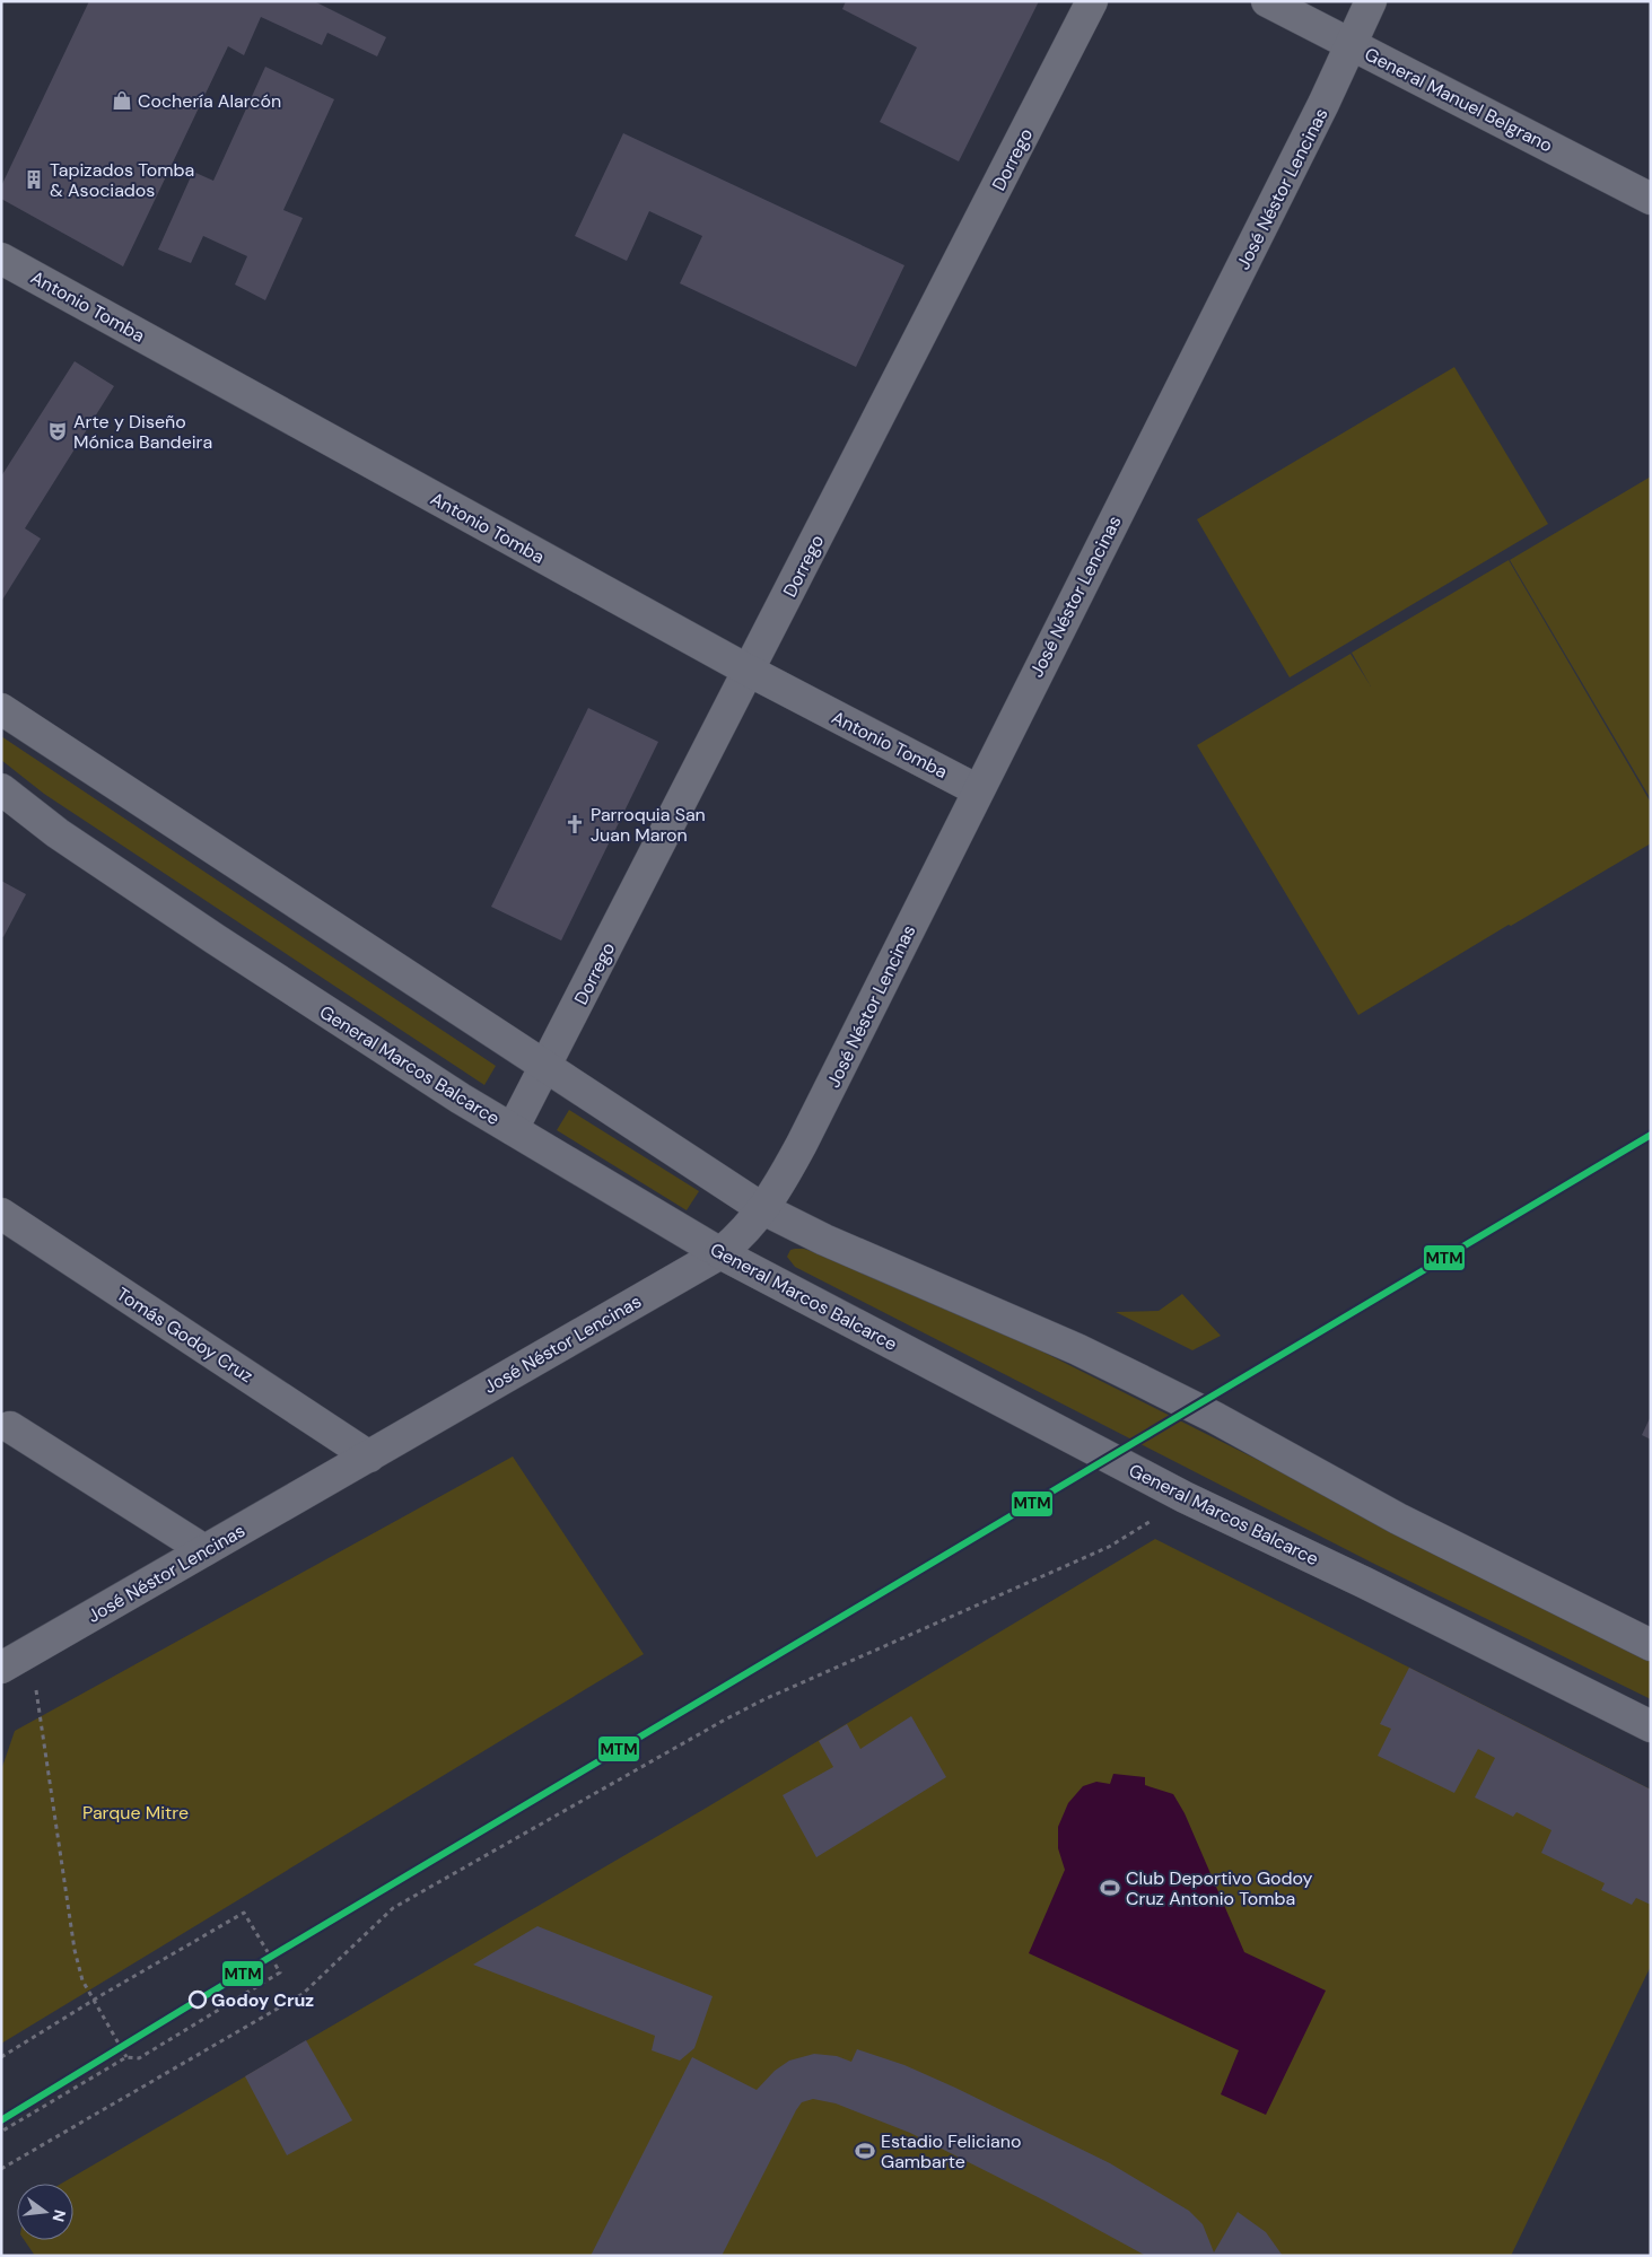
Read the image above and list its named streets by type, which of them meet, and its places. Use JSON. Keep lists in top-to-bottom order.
{
  "streets": {
    "street": [
      "General Manuel Belgrano",
      "Dorrego",
      "José Néstor Lencinas",
      "Antonio Tomba",
      "General Marcos Balcarce",
      "Tomás Godoy Cruz"
    ]
  },
  "crossings": [
    ["General Manuel Belgrano", "José Néstor Lencinas"],
    ["Dorrego", "Antonio Tomba"],
    ["Dorrego", "General Marcos Balcarce"],
    ["José Néstor Lencinas", "Antonio Tomba"],
    ["José Néstor Lencinas", "General Marcos Balcarce"],
    ["José Néstor Lencinas", "Tomás Godoy Cruz"]
  ],
  "parks": ["Parque Mitre"],
  "places": {
    "shop": ["Cochería Alarcón"],
    "building": ["Tapizados Tomba & Asociados"],
    "theatre": ["Arte y Diseño Mónica Bandeira"],
    "church": ["Parroquia San Juan Maron"],
    "sports": ["Club Deportivo Godoy Cruz Antonio Tomba", "Estadio Feliciano Gambarte"],
    "other": ["Godoy Cruz"]
  },
  "lines": ["transit line MTM"],
  "north": "right"
}
